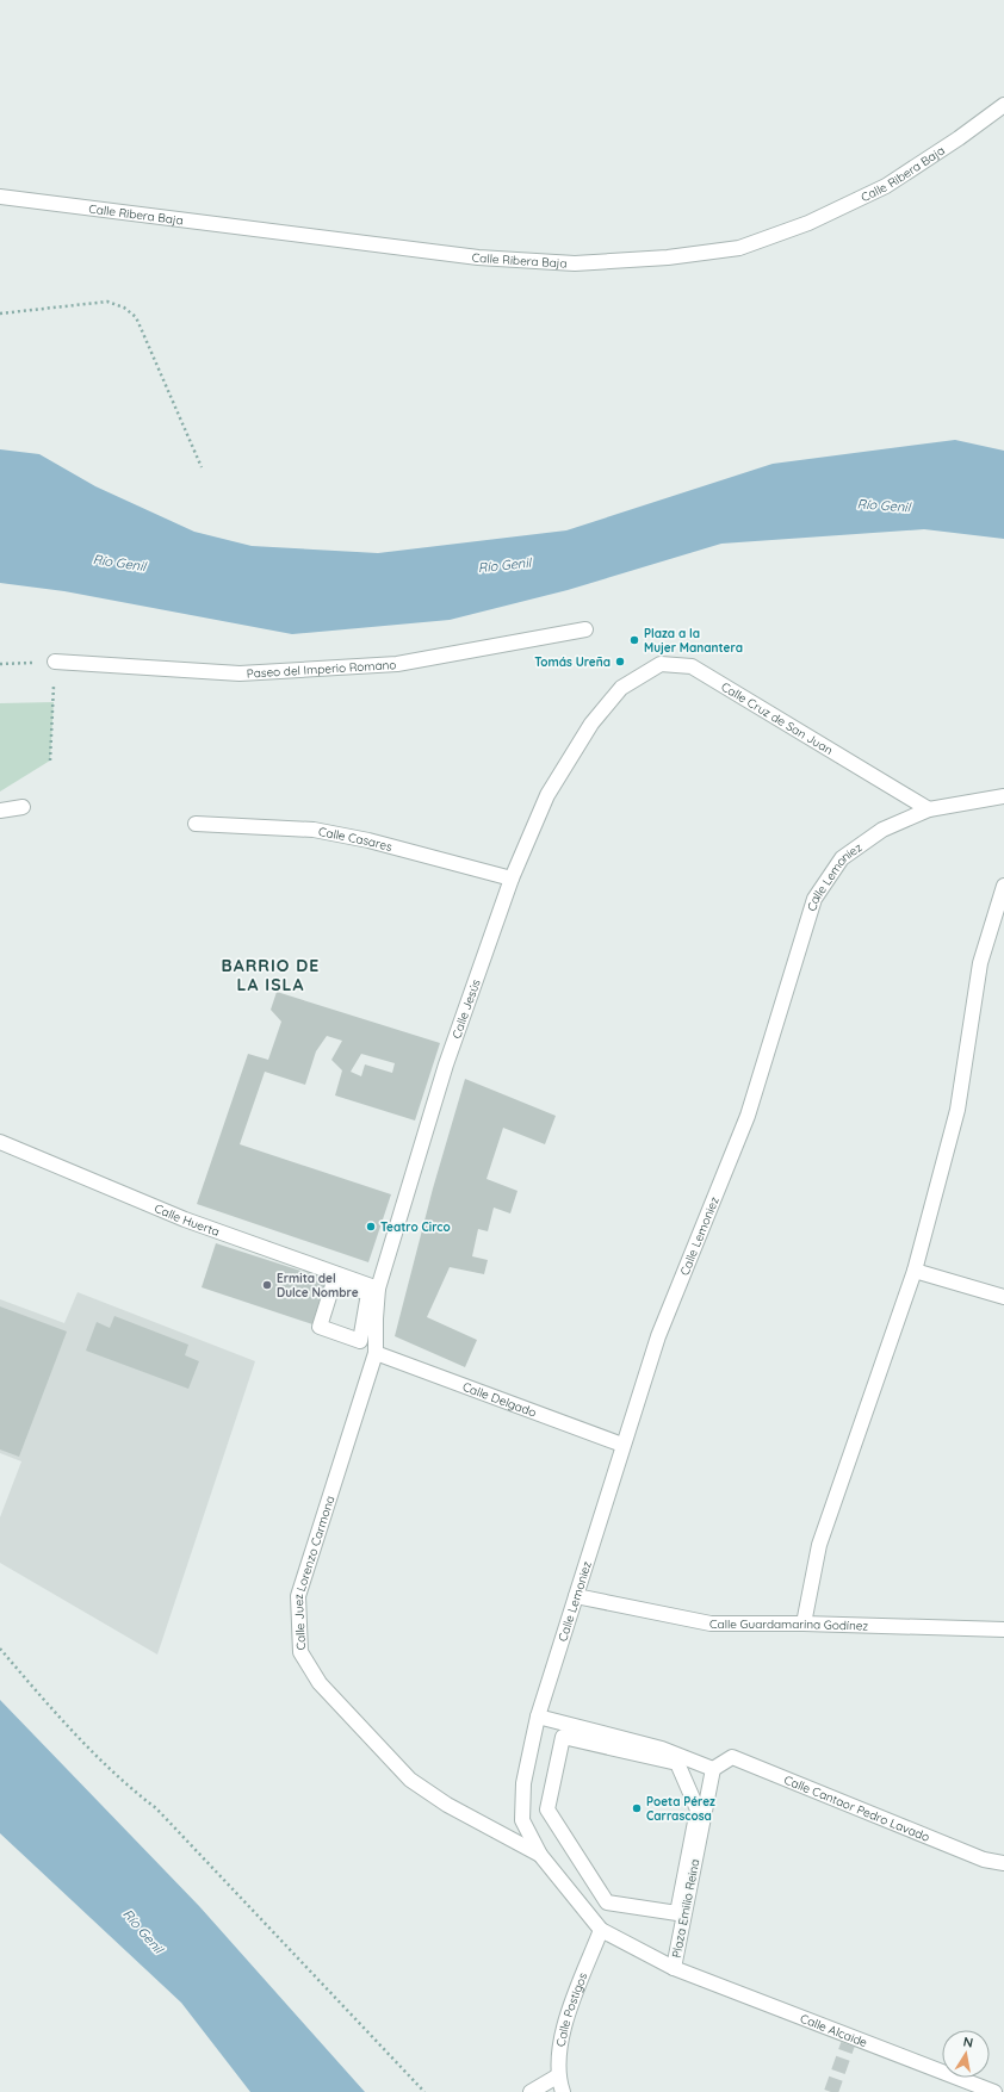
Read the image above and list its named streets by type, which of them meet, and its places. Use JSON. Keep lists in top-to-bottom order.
{
  "streets": {
    "street": [
      "Calle Ribera Baja",
      "Paseo del Imperio Romano",
      "Calle Cruz de San Juan",
      "Calle Casares",
      "Calle Lemoniez",
      "Calle Jesús",
      "Calle Huerta",
      "Calle Delgado",
      "Calle Juez Lorenzo Carmona",
      "Calle Guardamarina Godínez",
      "Calle Cantaor Pedro Lavado",
      "Plaza Emilio Reina",
      "Calle Postigos",
      "Calle Alcaide"
    ]
  },
  "crossings": [
    ["Calle Cruz de San Juan", "Calle Lemoniez"],
    ["Calle Cruz de San Juan", "Calle Jesús"],
    ["Calle Casares", "Calle Jesús"],
    ["Calle Lemoniez", "Calle Delgado"],
    ["Calle Lemoniez", "Calle Guardamarina Godínez"],
    ["Calle Lemoniez", "Plaza Emilio Reina"],
    ["Calle Jesús", "Calle Huerta"],
    ["Calle Jesús", "Calle Delgado"],
    ["Calle Jesús", "Calle Juez Lorenzo Carmona"],
    ["Calle Delgado", "Calle Juez Lorenzo Carmona"],
    ["Calle Juez Lorenzo Carmona", "Plaza Emilio Reina"],
    ["Calle Cantaor Pedro Lavado", "Plaza Emilio Reina"],
    ["Plaza Emilio Reina", "Calle Postigos"],
    ["Plaza Emilio Reina", "Calle Alcaide"]
  ],
  "districts": ["BARRIO DE LA ISLA"],
  "water": ["Río Genil"],
  "places": [
    "Plaza a la Mujer Manantera",
    "Tomás Ureña",
    "Teatro Circo",
    "Ermita del Dulce Nombre",
    "Poeta Pérez Carrascosa"
  ],
  "north": "top"
}
